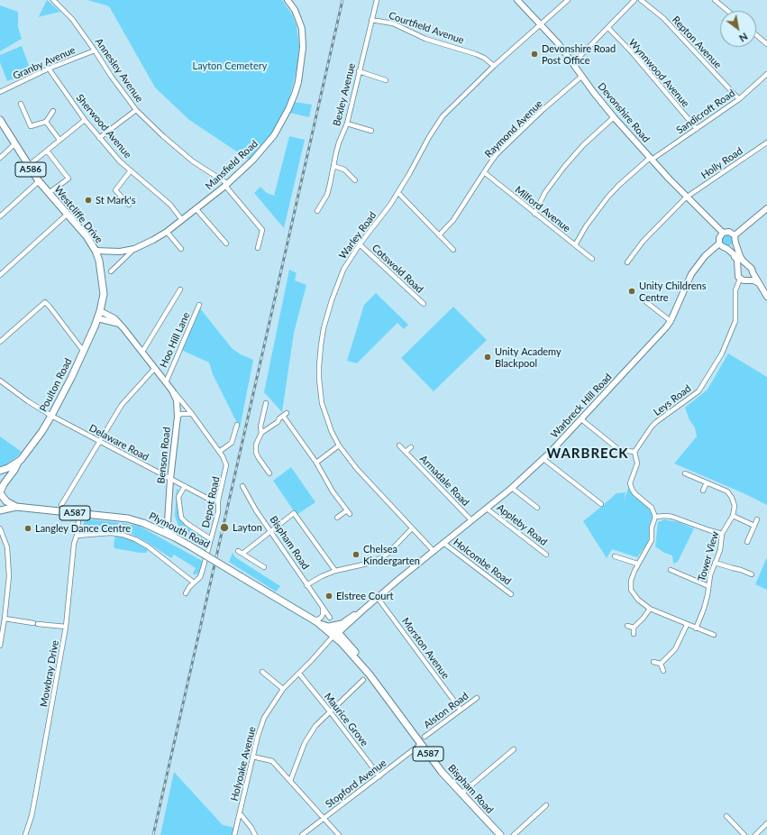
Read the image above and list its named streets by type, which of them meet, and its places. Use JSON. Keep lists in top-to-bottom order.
{
  "streets": {
    "main road": [
      "Devonshire Road",
      "Mansfield Road",
      "A586",
      "Westcliffe Drive",
      "Poulton Road",
      "Warbreck Hill Road",
      "Benson Road",
      "A587",
      "Plymouth Road",
      "Bispham Road"
    ],
    "street": [
      "Courtfield Avenue",
      "Repton Avenue",
      "Granby Avenue",
      "Annesley Avenue",
      "Wynnwood Avenue",
      "Bexley Avenue",
      "Sandicroft Road",
      "Sherwood Avenue",
      "Raymond Avenue",
      "Holly Road",
      "Milford Avenue",
      "Warley Road",
      "Cotswold Road",
      "Hoo Hill Lane",
      "Leys Road",
      "Delaware Road",
      "Armadale Road",
      "Depot Road",
      "Appleby Road",
      "Tower View",
      "Holcombe Road",
      "Morston Avenue",
      "Mowbray Drive",
      "Alston Road",
      "Maurice Grove",
      "Holyoake Avenue",
      "Stopford Avenue"
    ]
  },
  "crossings": [
    ["Courtfield Avenue", "Bexley Avenue"],
    ["Courtfield Avenue", "Warley Road"],
    ["Repton Avenue", "Sandicroft Road"],
    ["Granby Avenue", "Annesley Avenue"],
    ["Granby Avenue", "Sherwood Avenue"],
    ["Annesley Avenue", "Mansfield Road"],
    ["Wynnwood Avenue", "Sandicroft Road"],
    ["Sandicroft Road", "Devonshire Road"],
    ["Sandicroft Road", "Milford Avenue"],
    ["Devonshire Road", "Raymond Avenue"],
    ["Devonshire Road", "Holly Road"],
    ["Devonshire Road", "Warley Road"],
    ["Devonshire Road", "Warbreck Hill Road"],
    ["Sherwood Avenue", "Mansfield Road"],
    ["Raymond Avenue", "Milford Avenue"],
    ["Mansfield Road", "Westcliffe Drive"],
    ["Westcliffe Drive", "Poulton Road"],
    ["Warley Road", "Cotswold Road"],
    ["Warley Road", "Warbreck Hill Road"],
    ["Poulton Road", "Delaware Road"],
    ["Warbreck Hill Road", "Armadale Road"],
    ["Warbreck Hill Road", "Appleby Road"],
    ["Warbreck Hill Road", "Plymouth Road"],
    ["Warbreck Hill Road", "Bispham Road"],
    ["Warbreck Hill Road", "Holcombe Road"],
    ["Warbreck Hill Road", "Morston Avenue"],
    ["Warbreck Hill Road", "Holyoake Avenue"],
    ["Delaware Road", "Benson Road"],
    ["Delaware Road", "Depot Road"],
    ["Benson Road", "Plymouth Road"],
    ["Plymouth Road", "Bispham Road"],
    ["Plymouth Road", "Mowbray Drive"],
    ["Plymouth Road", "Holyoake Avenue"],
    ["Bispham Road", "Holyoake Avenue"],
    ["Bispham Road", "Stopford Avenue"],
    ["Morston Avenue", "Alston Road"],
    ["Maurice Grove", "Holyoake Avenue"],
    ["Maurice Grove", "Stopford Avenue"]
  ],
  "districts": ["WARBRECK"],
  "parks": ["Layton Cemetery"],
  "places": [
    "Devonshire Road Post Office",
    "St Mark's",
    "Unity Childrens Centre",
    "Unity Academy Blackpool",
    "Layton",
    "Langley Dance Centre",
    "Chelsea Kindergarten",
    "Elstree Court"
  ],
  "north": "bottom right"
}
